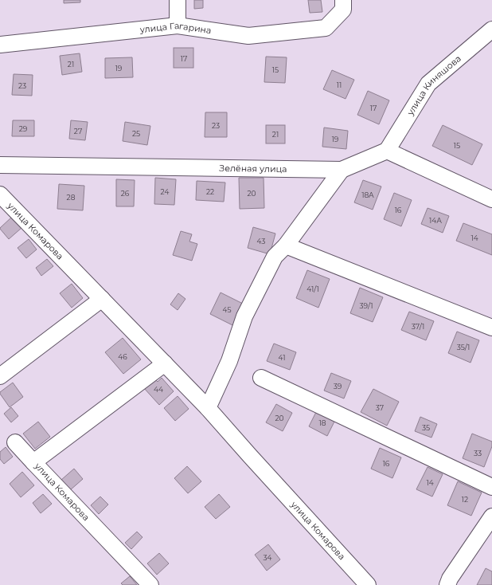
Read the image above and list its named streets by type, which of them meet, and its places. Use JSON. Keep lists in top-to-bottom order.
{
  "streets": {
    "street": [
      "улица Гагарина",
      "улица Киняшова",
      "Зелёная улица",
      "улица Комарова"
    ]
  },
  "crossings": [
    ["улица Киняшова", "Зелёная улица"]
  ],
  "house_numbers": [
    "17",
    "21",
    "19",
    "15",
    "11",
    "23",
    "17",
    "23",
    "29",
    "27",
    "25",
    "21",
    "19",
    "15",
    "24",
    "22",
    "26",
    "20",
    "18А",
    "28",
    "16",
    "14А",
    "14",
    "43",
    "41/1",
    "39/1",
    "45",
    "37/1",
    "35/1",
    "46",
    "41",
    "39",
    "44",
    "37",
    "20",
    "18",
    "35",
    "33",
    "16",
    "14",
    "12",
    "34"
  ]
}
